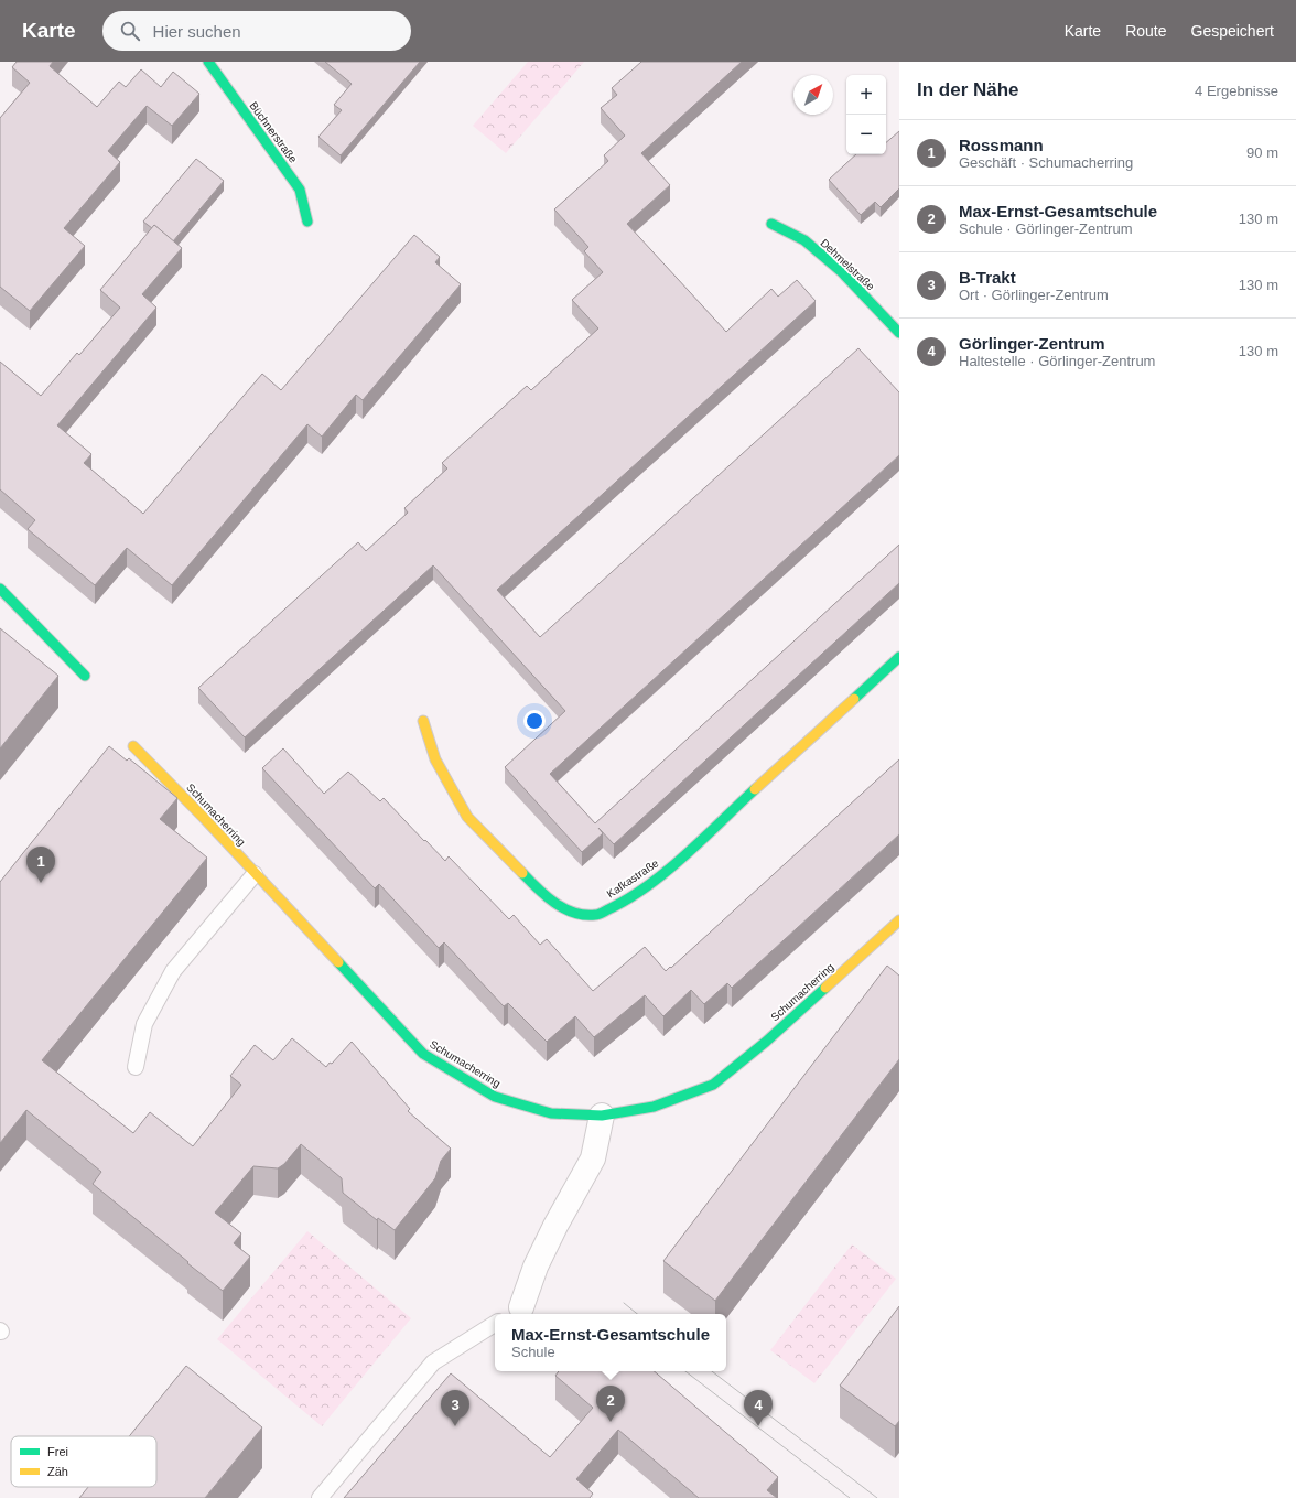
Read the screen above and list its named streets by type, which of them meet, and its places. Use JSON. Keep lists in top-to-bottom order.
{
  "streets": {
    "street": [
      "Büchnerstraße",
      "Dehmelstraße",
      "Schumacherring",
      "Kafkastraße"
    ]
  },
  "legend": ["Frei", "Zäh"],
  "north": "top right",
  "page": {
    "header": "Karte",
    "search": "Hier suchen",
    "nav": ["Karte", "Route", "Gespeichert"],
    "heading": ["In der Nähe", "4 Ergebnisse"],
    "map_buttons": ["+", "−"],
    "list": [
      {
        "mark": "1",
        "name": "Rossmann",
        "note": "Geschäft · Schumacherring",
        "value": "90 m"
      },
      {
        "mark": "2",
        "name": "Max-Ernst-Gesamtschule",
        "note": "Schule · Görlinger-Zentrum",
        "value": "130 m"
      },
      {
        "mark": "3",
        "name": "B-Trakt",
        "note": "Ort · Görlinger-Zentrum",
        "value": "130 m"
      },
      {
        "mark": "4",
        "name": "Görlinger-Zentrum",
        "note": "Haltestelle · Görlinger-Zentrum",
        "value": "130 m"
      }
    ],
    "pins": [
      "1",
      "2",
      "3",
      "4"
    ],
    "popup": ["Max-Ernst-Gesamtschule", "Schule"]
  }
}
